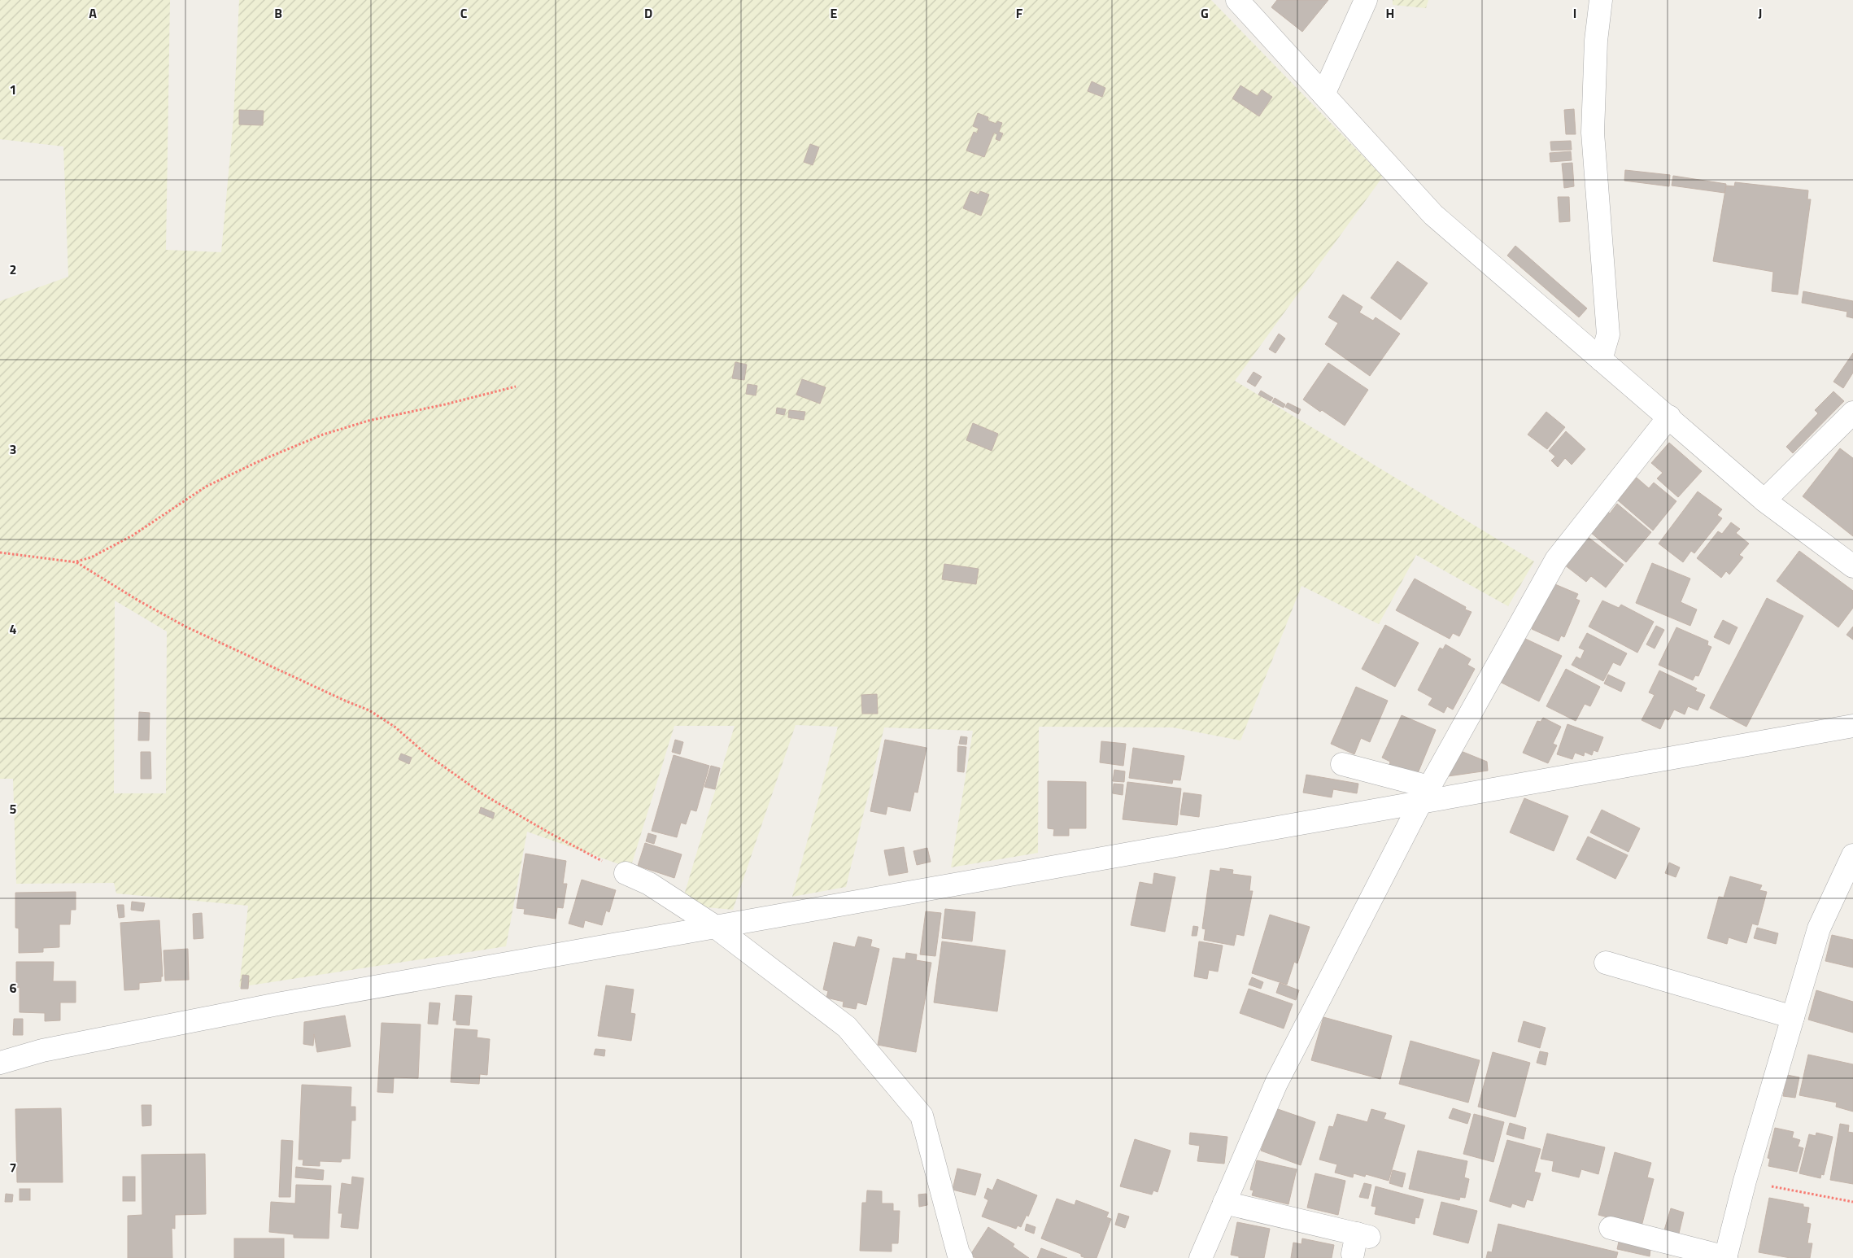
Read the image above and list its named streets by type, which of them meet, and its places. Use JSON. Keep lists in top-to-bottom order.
{
  "grid": {
    "columns": [
      "A",
      "B",
      "C",
      "D",
      "E",
      "F",
      "G",
      "H",
      "I",
      "J"
    ],
    "rows": [
      "1",
      "2",
      "3",
      "4",
      "5",
      "6",
      "7"
    ]
  }
}
